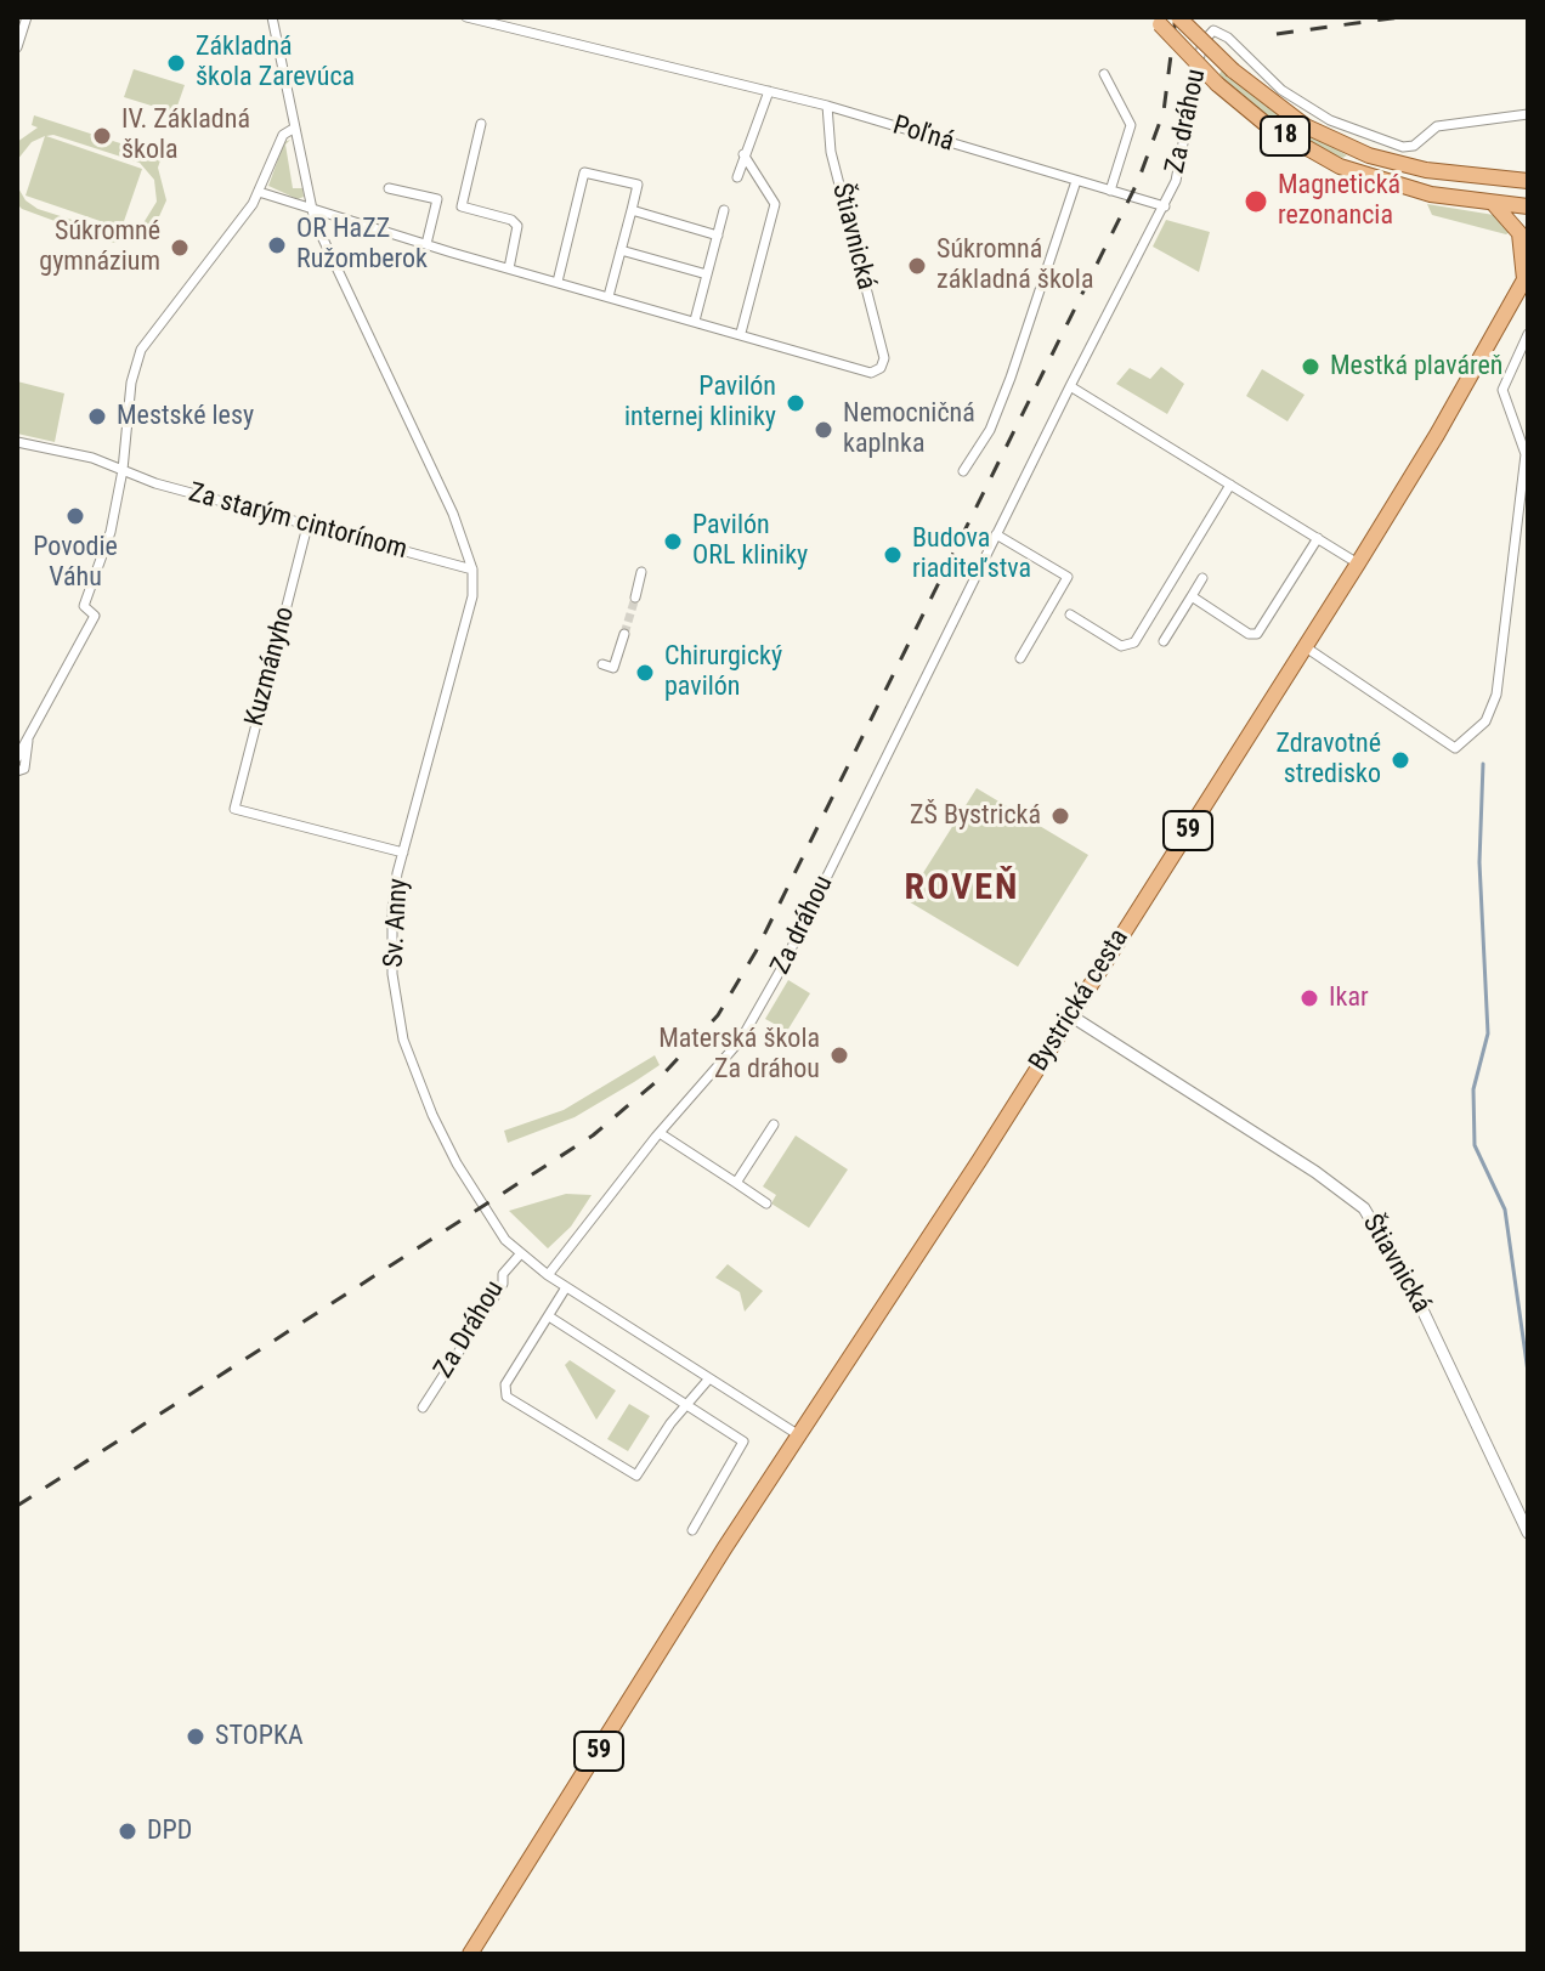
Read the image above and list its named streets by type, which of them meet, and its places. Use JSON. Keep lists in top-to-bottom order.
{
  "streets": {
    "main road": ["18", "59", "Bystrická cesta"],
    "street": [
      "Za dráhou",
      "Poľná",
      "Štiavnická",
      "Za starým cintorínom",
      "Kuzmányho",
      "Sv. Anny",
      "Za Dráhou"
    ]
  },
  "crossings": [
    ["Za dráhou", "Poľná"],
    ["Poľná", "Štiavnická"],
    ["Štiavnická", "Bystrická cesta"],
    ["Za starým cintorínom", "Kuzmányho"],
    ["Za starým cintorínom", "Sv. Anny"],
    ["Kuzmányho", "Sv. Anny"],
    ["Sv. Anny", "Za Dráhou"]
  ],
  "districts": ["ROVEŇ"],
  "places": [
    "Základná škola Zarevúca",
    "IV. Základná škola",
    "Magnetická rezonancia",
    "OR HaZZ Ružomberok",
    "Súkromné gymnázium",
    "Súkromná základná škola",
    "Mestká plaváreň",
    "Pavilón internej kliniky",
    "Mestské lesy",
    "Nemocničná kaplnka",
    "Povodie Váhu",
    "Pavilón ORL kliniky",
    "Budova riaditeľstva",
    "Chirurgický pavilón",
    "Zdravotné stredisko",
    "ZŠ Bystrická",
    "Ikar",
    "Materská škola Za dráhou",
    "STOPKA",
    "DPD"
  ]
}
